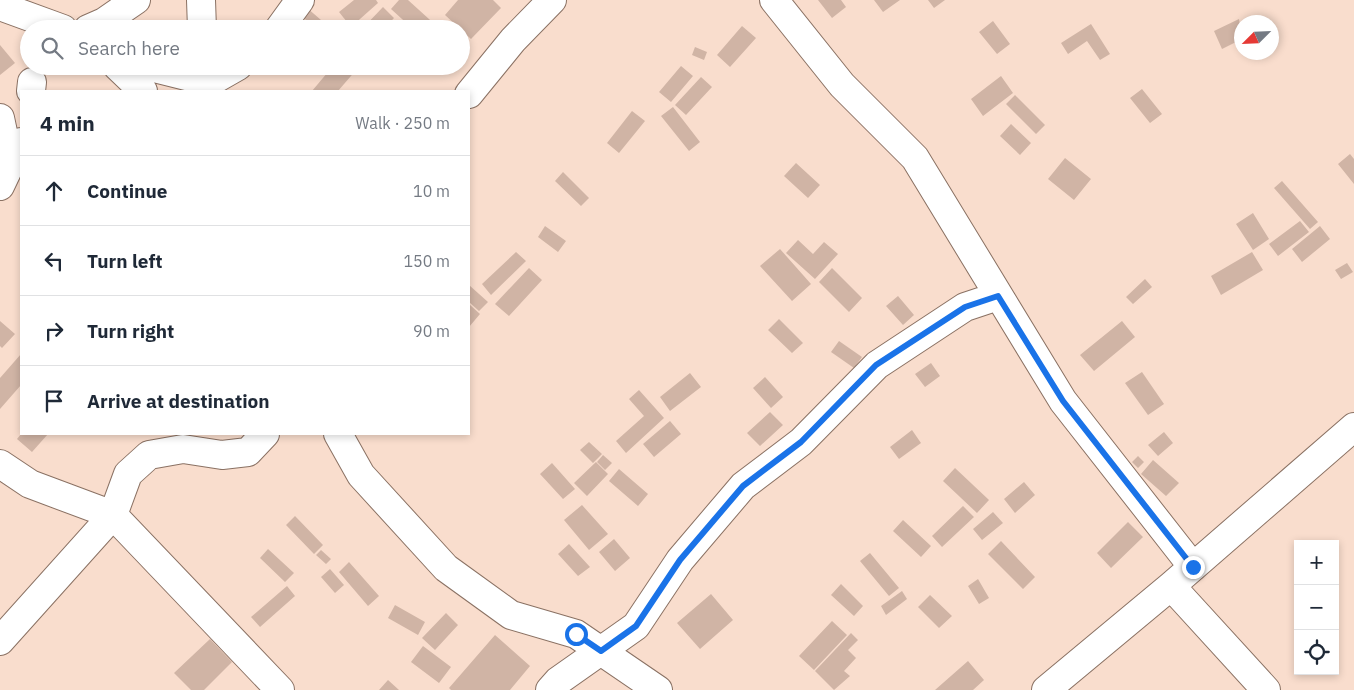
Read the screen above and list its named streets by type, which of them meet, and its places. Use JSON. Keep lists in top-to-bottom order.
{
  "north": "bottom left",
  "page": {
    "search": "Search here",
    "heading": ["4 min", "Walk · 250 m"],
    "list": [
      ["Continue", "10 m"],
      ["Turn left", "150 m"],
      ["Turn right", "90 m"],
      "Arrive at destination"
    ],
    "map_buttons": ["+", "−"]
  }
}
